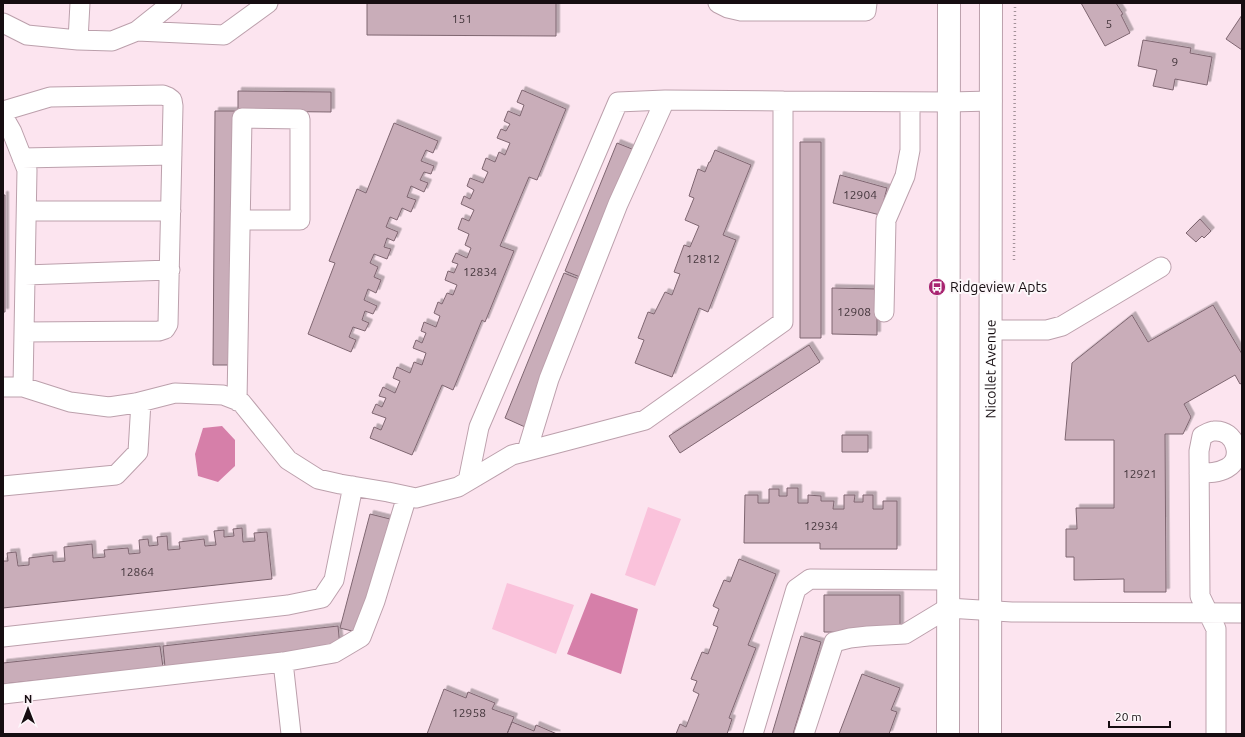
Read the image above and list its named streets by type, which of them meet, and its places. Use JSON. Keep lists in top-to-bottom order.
{
  "streets": {
    "main road": ["Nicollet Avenue"]
  },
  "places": {
    "bus stop": ["Ridgeview Apts"]
  },
  "house_numbers": [
    "151",
    "5",
    "9",
    "12904",
    "12812",
    "12834",
    "12908",
    "12921",
    "12934",
    "12864",
    "12958"
  ],
  "scale_bar": "20 m",
  "north": "top"
}
